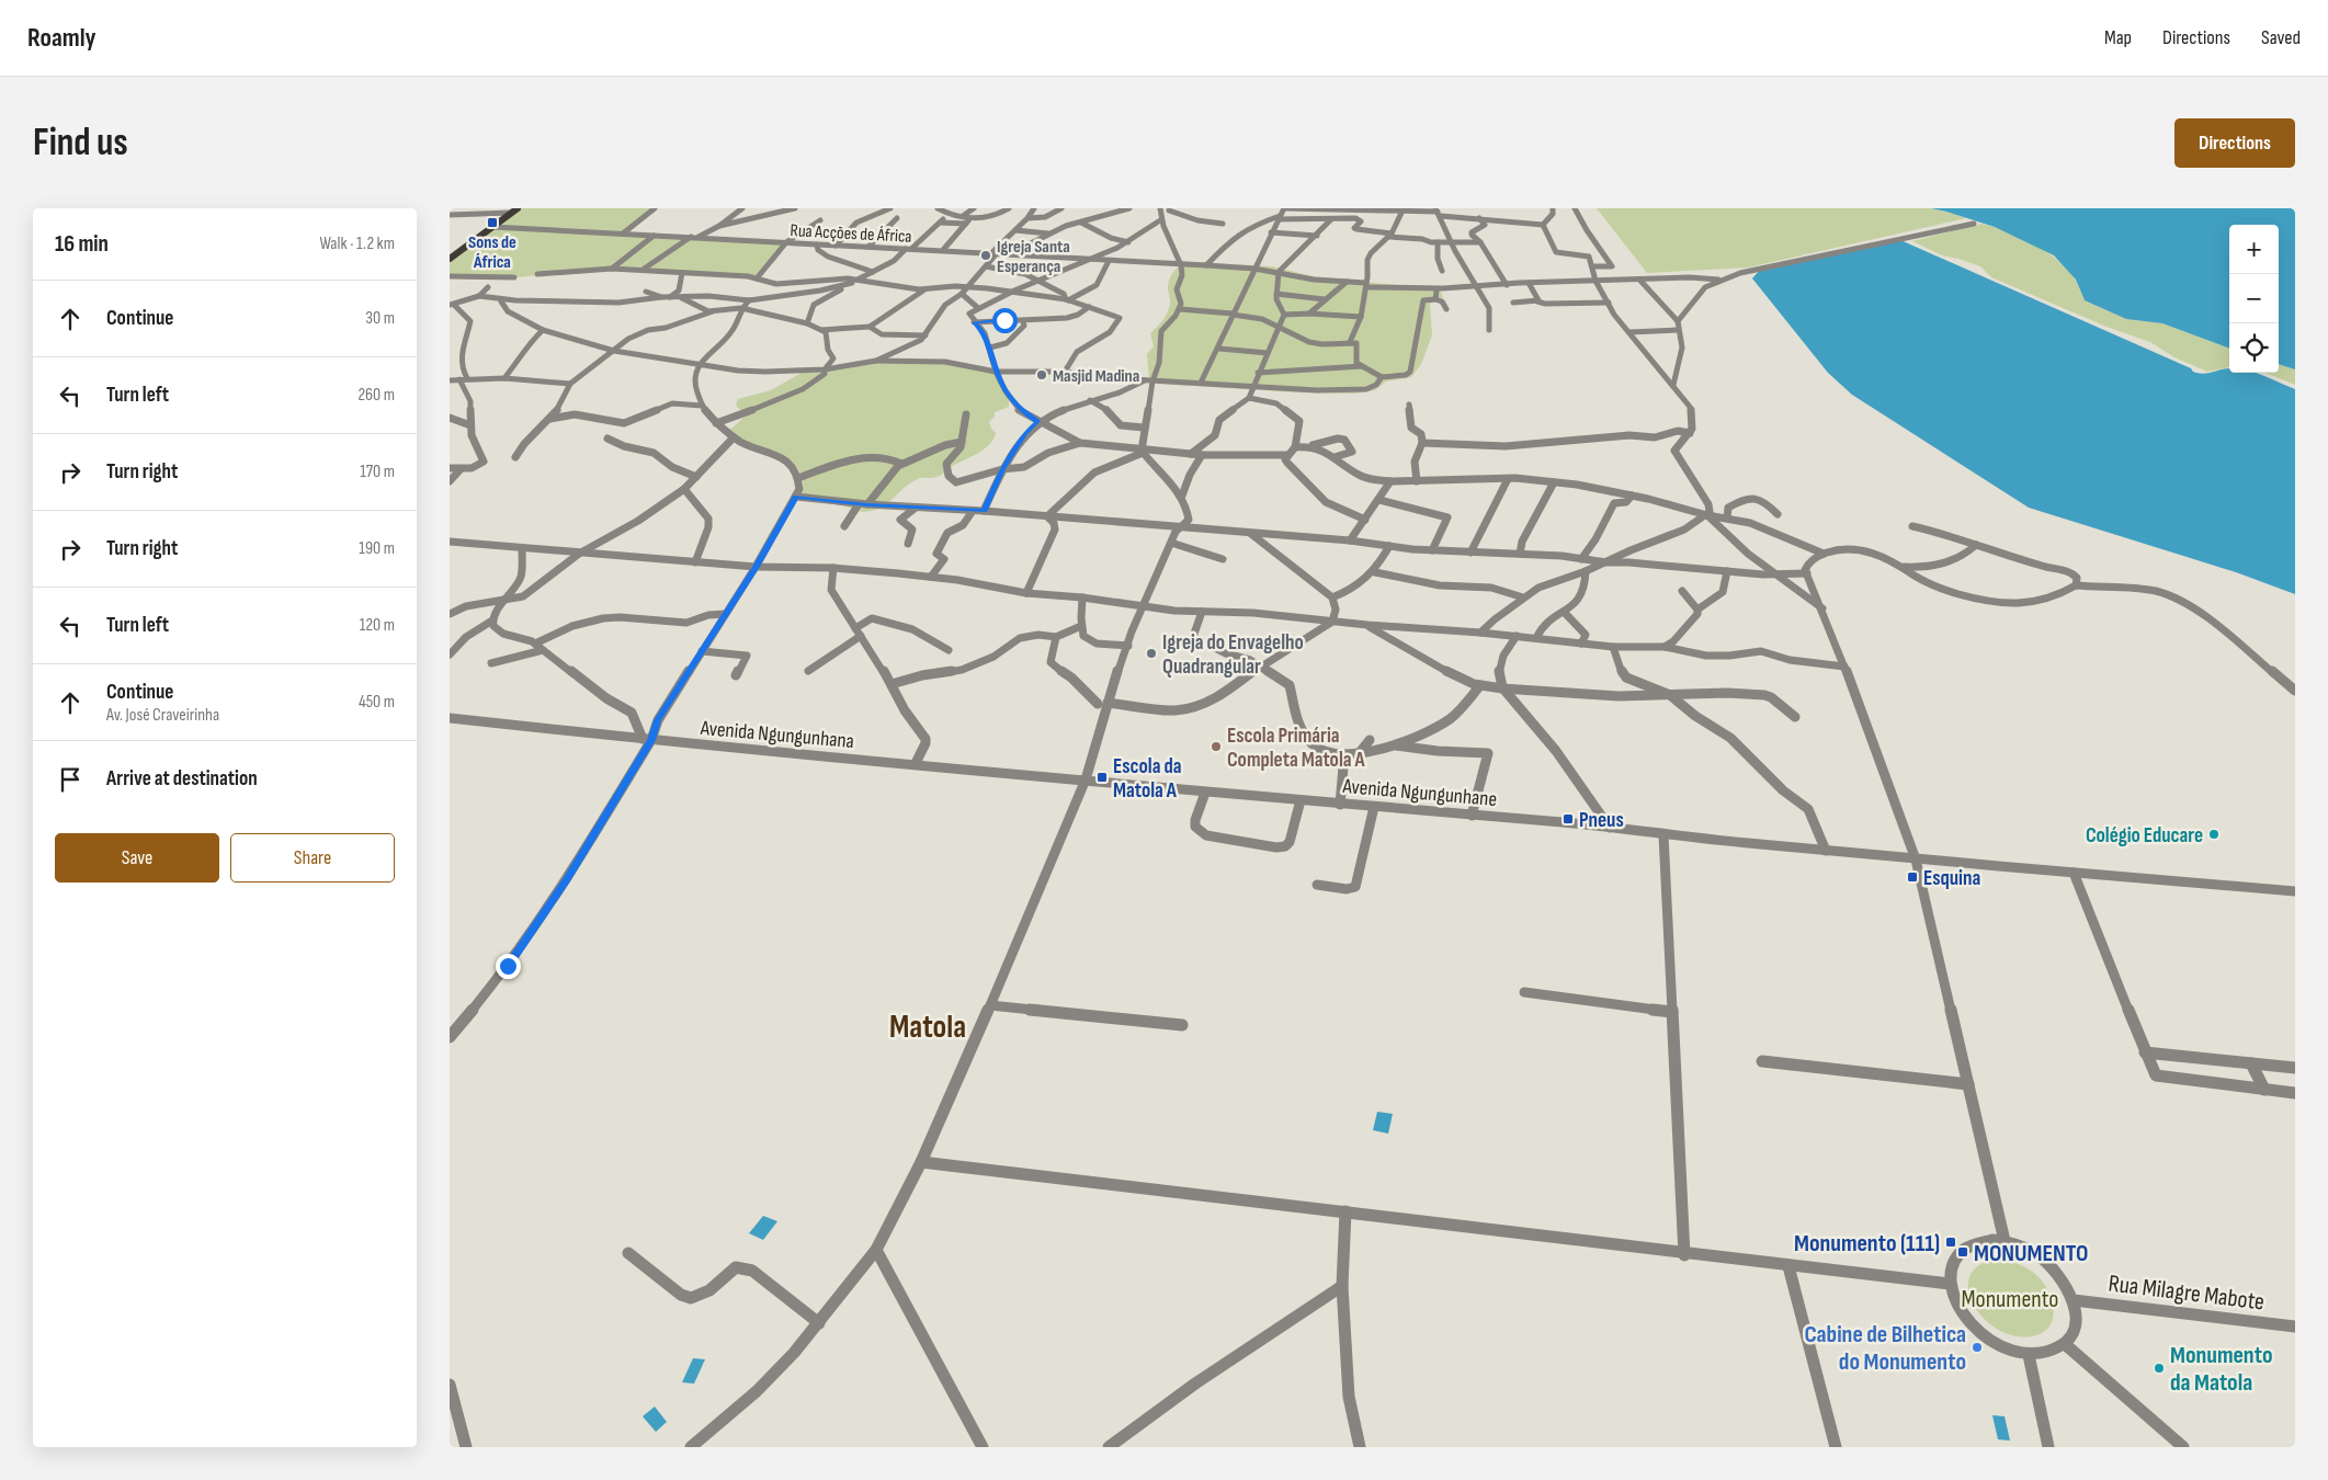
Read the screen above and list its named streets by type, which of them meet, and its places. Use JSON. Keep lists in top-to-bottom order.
{
  "streets": {
    "street": [
      "Rua Acções de África",
      "Avenida Ngungunhana",
      "Avenida Ngungunhane",
      "Rua Milagre Mabote"
    ]
  },
  "crossings": [
    ["Avenida Ngungunhana", "Avenida Ngungunhane"]
  ],
  "districts": ["Matola"],
  "parks": ["Monumento"],
  "places": {
    "transit": [
      "Sons de África",
      "Escola da Matola A",
      "Pneus",
      "Esquina",
      "Monumento (111)",
      "MONUMENTO"
    ],
    "other": [
      "Igreja Santa Esperança",
      "Masjid Madina",
      "Igreja do Envagelho Quadrangular",
      "Escola Primária Completa Matola A",
      "Colégio Educare",
      "Cabine de Bilhetica do Monumento",
      "Monumento da Matola"
    ]
  },
  "page": {
    "header": "Roamly",
    "nav": ["Map", "Directions", "Saved"],
    "buttons": [
      "Directions",
      ["Save", "Share"]
    ],
    "title": "Find us",
    "heading": ["16 min", "Walk · 1.2 km"],
    "map_buttons": ["+", "−"],
    "list": [
      ["Continue", "30 m"],
      ["Turn left", "260 m"],
      ["Turn right", "170 m"],
      ["Turn right", "190 m"],
      ["Turn left", "120 m"],
      ["Continue", "Av. José Craveirinha", "450 m"],
      "Arrive at destination"
    ]
  }
}
